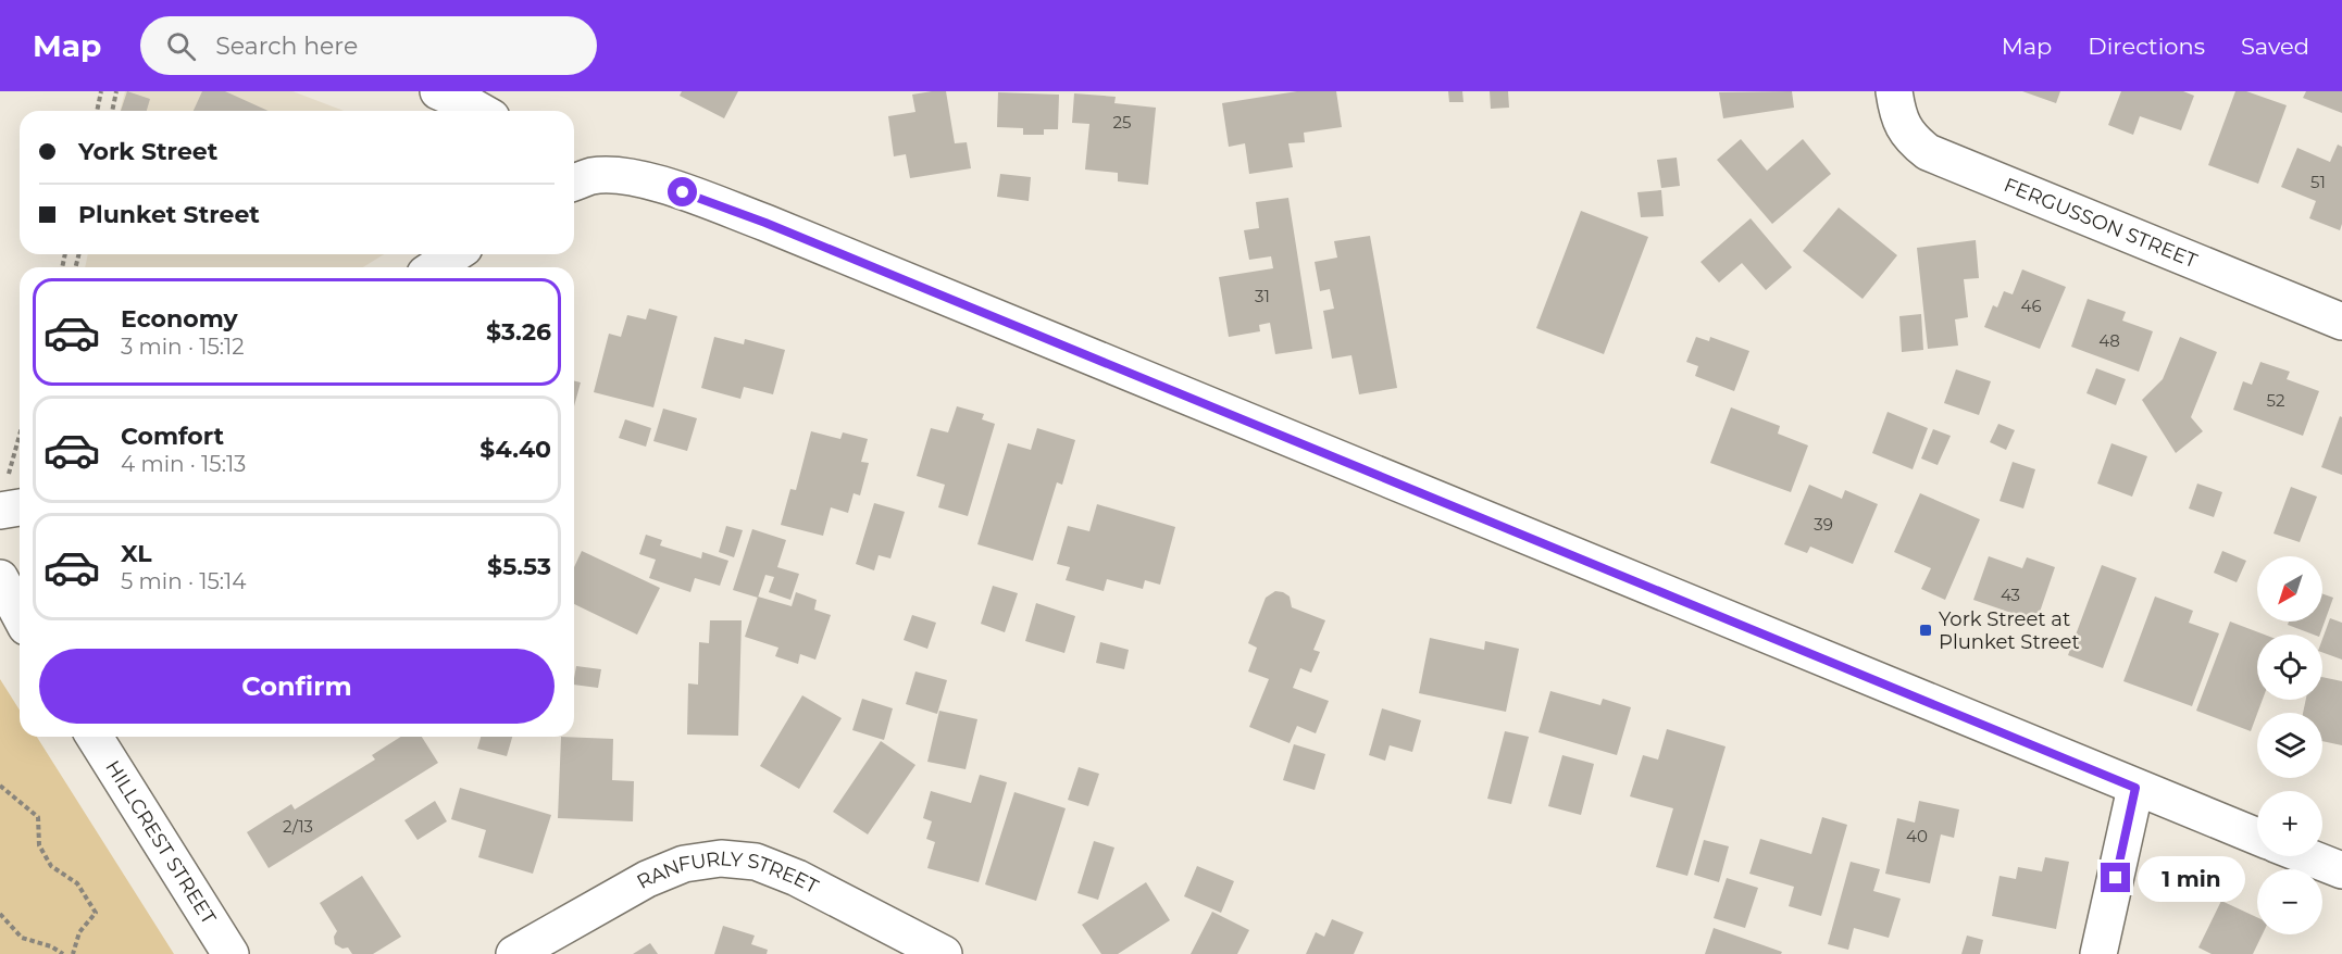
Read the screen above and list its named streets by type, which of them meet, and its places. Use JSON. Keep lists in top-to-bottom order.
{
  "streets": {
    "street": ["FERGUSSON STREET", "HILLCREST STREET", "RANFURLY STREET"]
  },
  "places": {
    "transit": ["York Street at Plunket Street"]
  },
  "house_numbers": [
    "25",
    "51",
    "31",
    "46",
    "48",
    "52",
    "39",
    "43",
    "2/13",
    "40"
  ],
  "north": "bottom left",
  "page": {
    "header": "Map",
    "search": "Search here",
    "nav": ["Map", "Directions", "Saved"],
    "banner": ["York Street", "Plunket Street"],
    "list": [
      {
        "name": "Economy",
        "note": "3 min · 15:12",
        "value": "$3.26"
      },
      {
        "name": "Comfort",
        "note": "4 min · 15:13",
        "value": "$4.40"
      },
      {
        "name": "XL",
        "note": "5 min · 15:14",
        "value": "$5.53"
      }
    ],
    "map_buttons": ["+", "−"],
    "buttons": "Confirm",
    "bubble": "1 min"
  }
}
